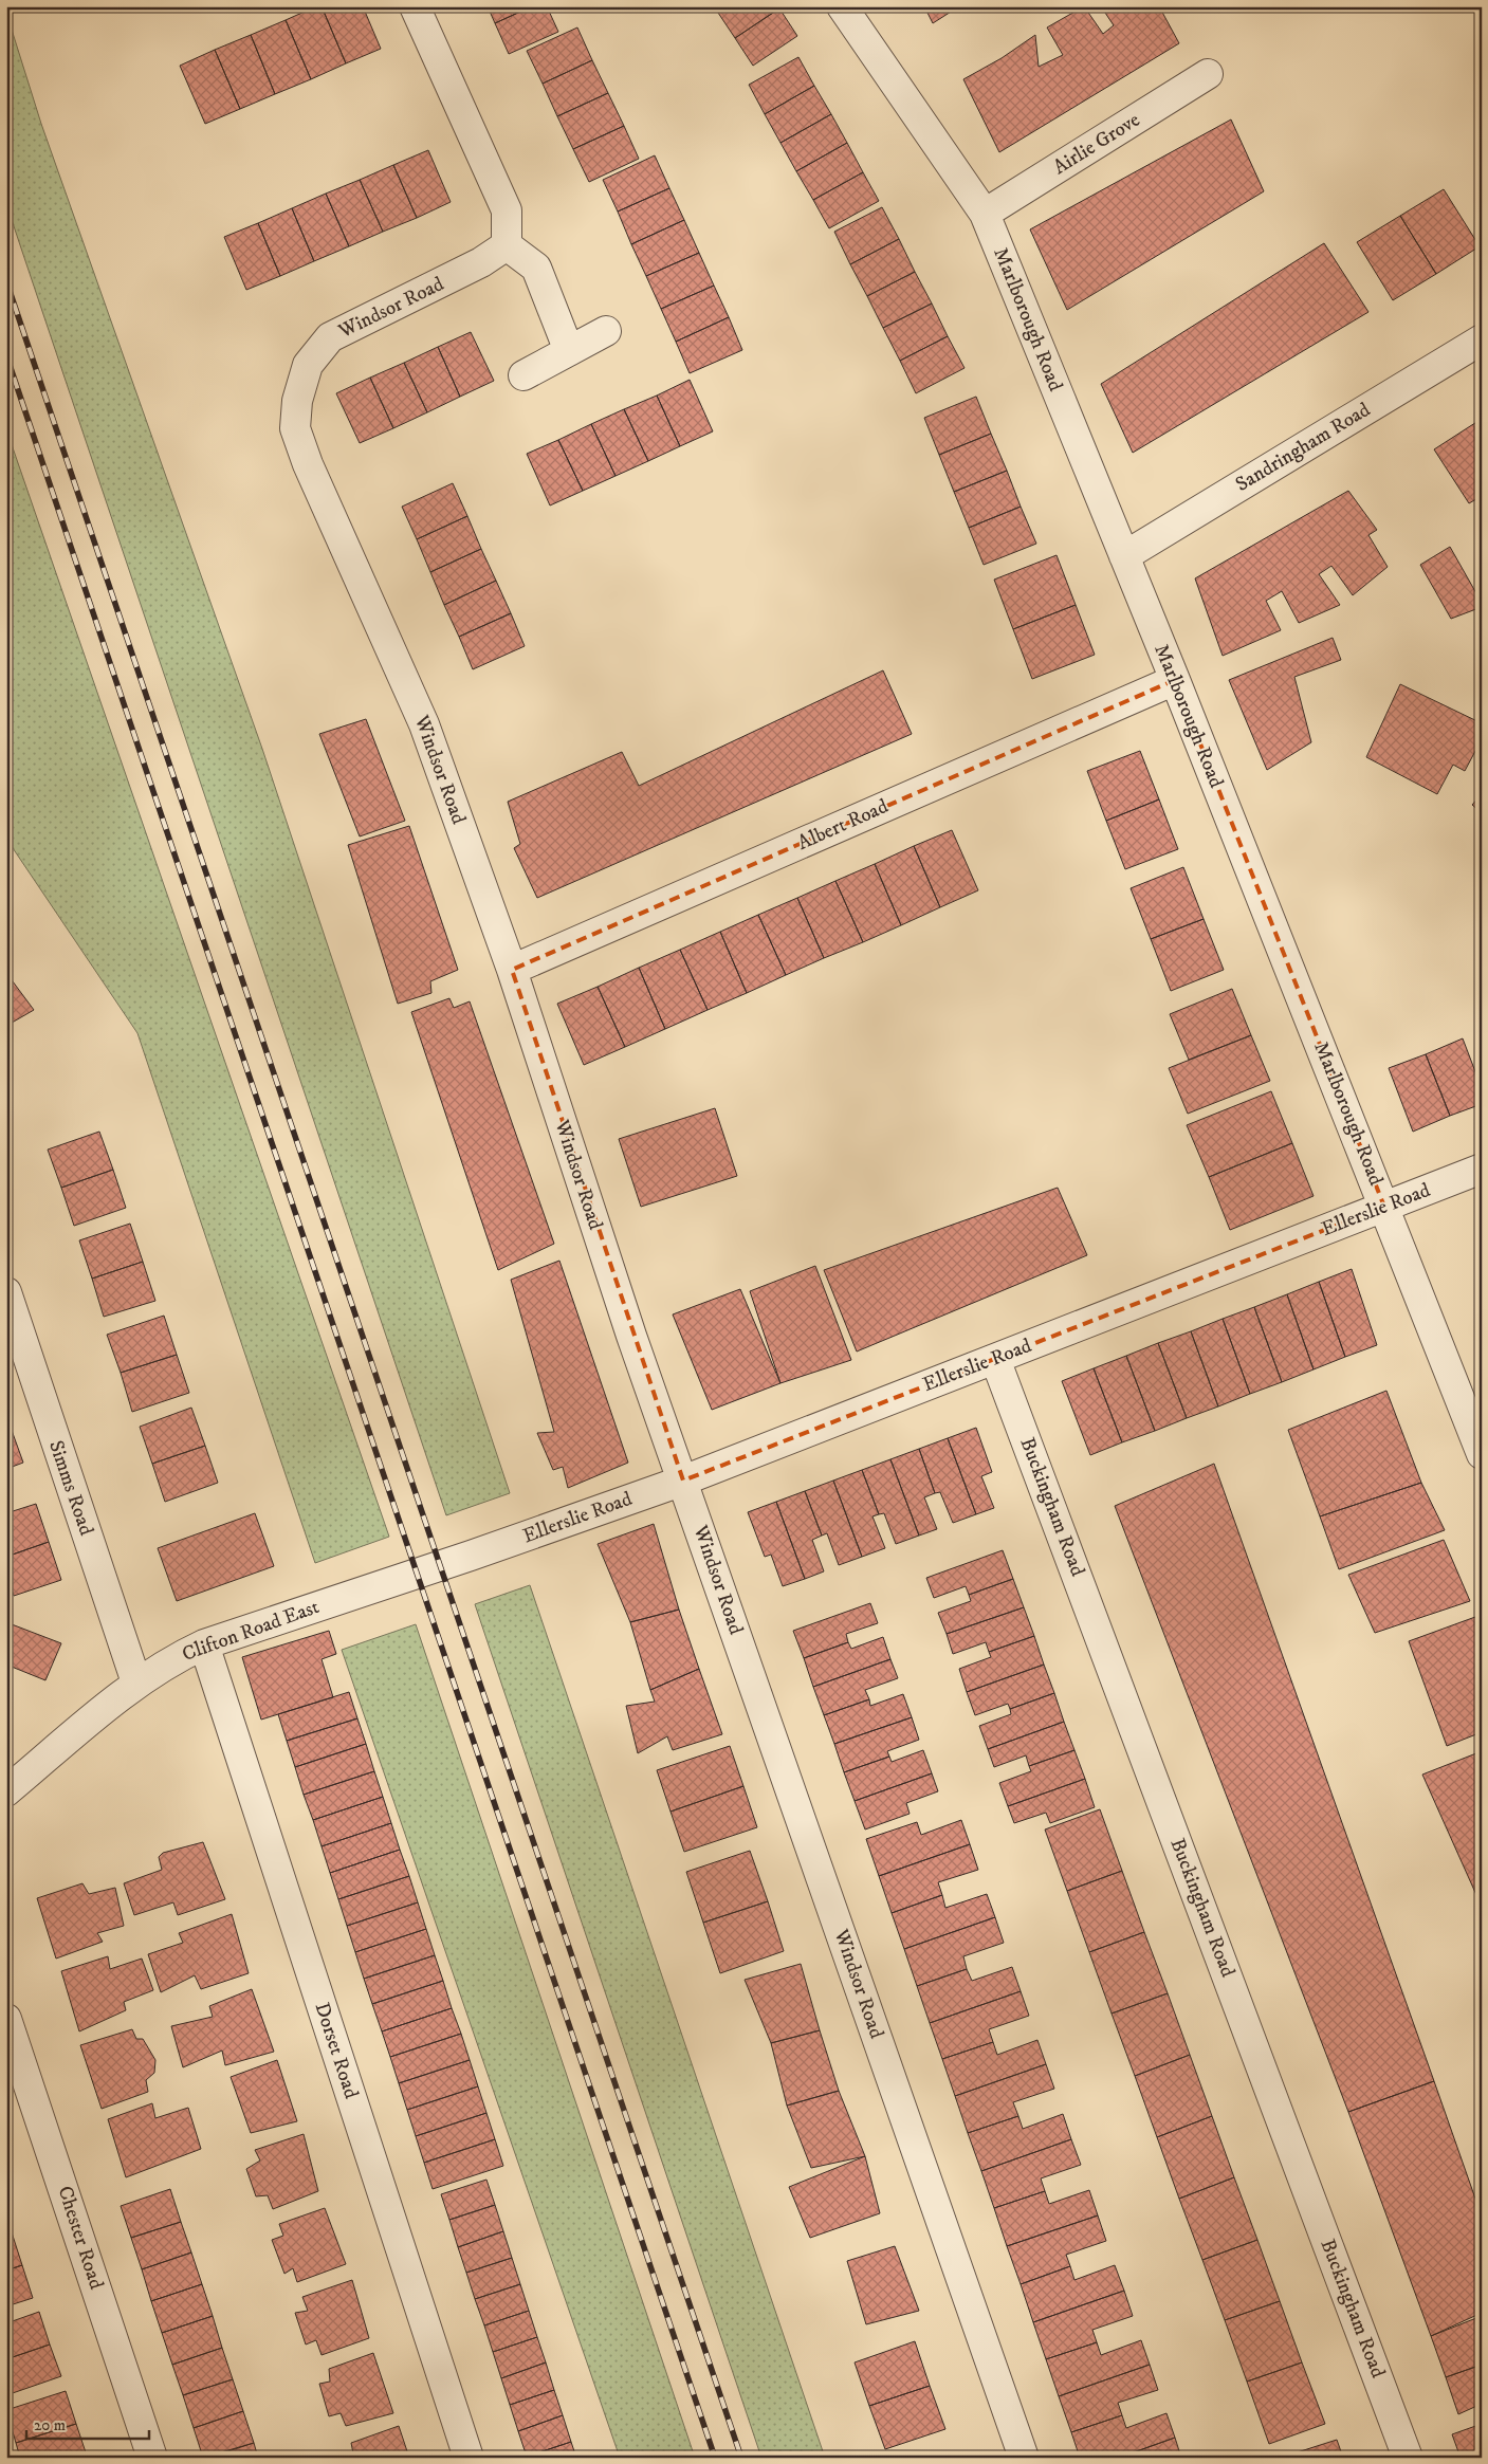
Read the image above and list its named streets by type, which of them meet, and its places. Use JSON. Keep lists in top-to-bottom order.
{
  "streets": {
    "street": [
      "Airlie Grove",
      "Windsor Road",
      "Marlborough Road",
      "Sandringham Road",
      "Albert Road",
      "Ellerslie Road",
      "Simms Road",
      "Buckingham Road",
      "Clifton Road East",
      "Dorset Road",
      "Chester Road"
    ]
  },
  "crossings": [
    ["Airlie Grove", "Marlborough Road"],
    ["Windsor Road", "Albert Road"],
    ["Windsor Road", "Ellerslie Road"],
    ["Marlborough Road", "Sandringham Road"],
    ["Marlborough Road", "Albert Road"],
    ["Marlborough Road", "Ellerslie Road"],
    ["Ellerslie Road", "Buckingham Road"],
    ["Ellerslie Road", "Clifton Road East"],
    ["Simms Road", "Clifton Road East"],
    ["Clifton Road East", "Dorset Road"]
  ],
  "scale_bar": "20 m"
}
